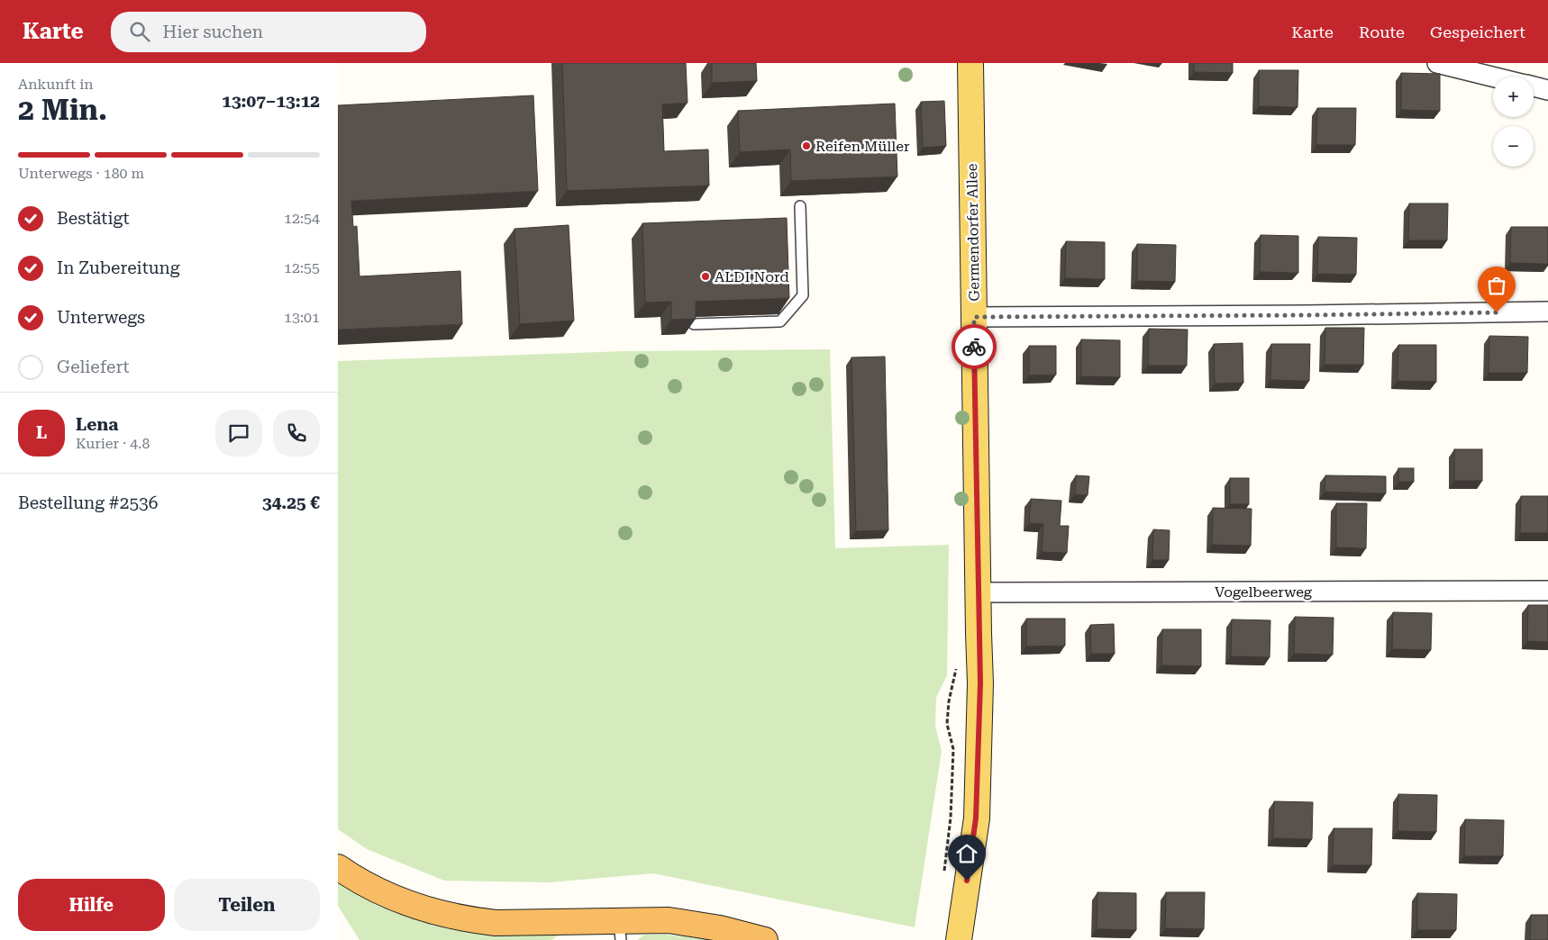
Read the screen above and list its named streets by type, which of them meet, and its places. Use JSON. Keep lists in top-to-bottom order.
{
  "streets": {
    "main road": ["Germendorfer Allee"],
    "street": ["Vogelbeerweg"]
  },
  "crossings": [
    ["Germendorfer Allee", "Vogelbeerweg"]
  ],
  "places": ["Reifen Müller", "ALDI Nord"],
  "page": {
    "header": "Karte",
    "search": "Hier suchen",
    "nav": ["Karte", "Route", "Gespeichert"],
    "heading": ["2 Min.", "Ankunft in", "13:07–13:12"],
    "panel": [
      "Lena",
      "Kurier · 4.8",
      "Bestellung #2536",
      "34.25 €"
    ],
    "map_buttons": ["+", "−"],
    "bar": "Unterwegs · 180 m",
    "list": [
      ["Bestätigt", "12:54"],
      ["In Zubereitung", "12:55"],
      ["Unterwegs", "13:01"],
      "Geliefert"
    ],
    "round": "L",
    "buttons": ["Hilfe", "Teilen"]
  }
}
